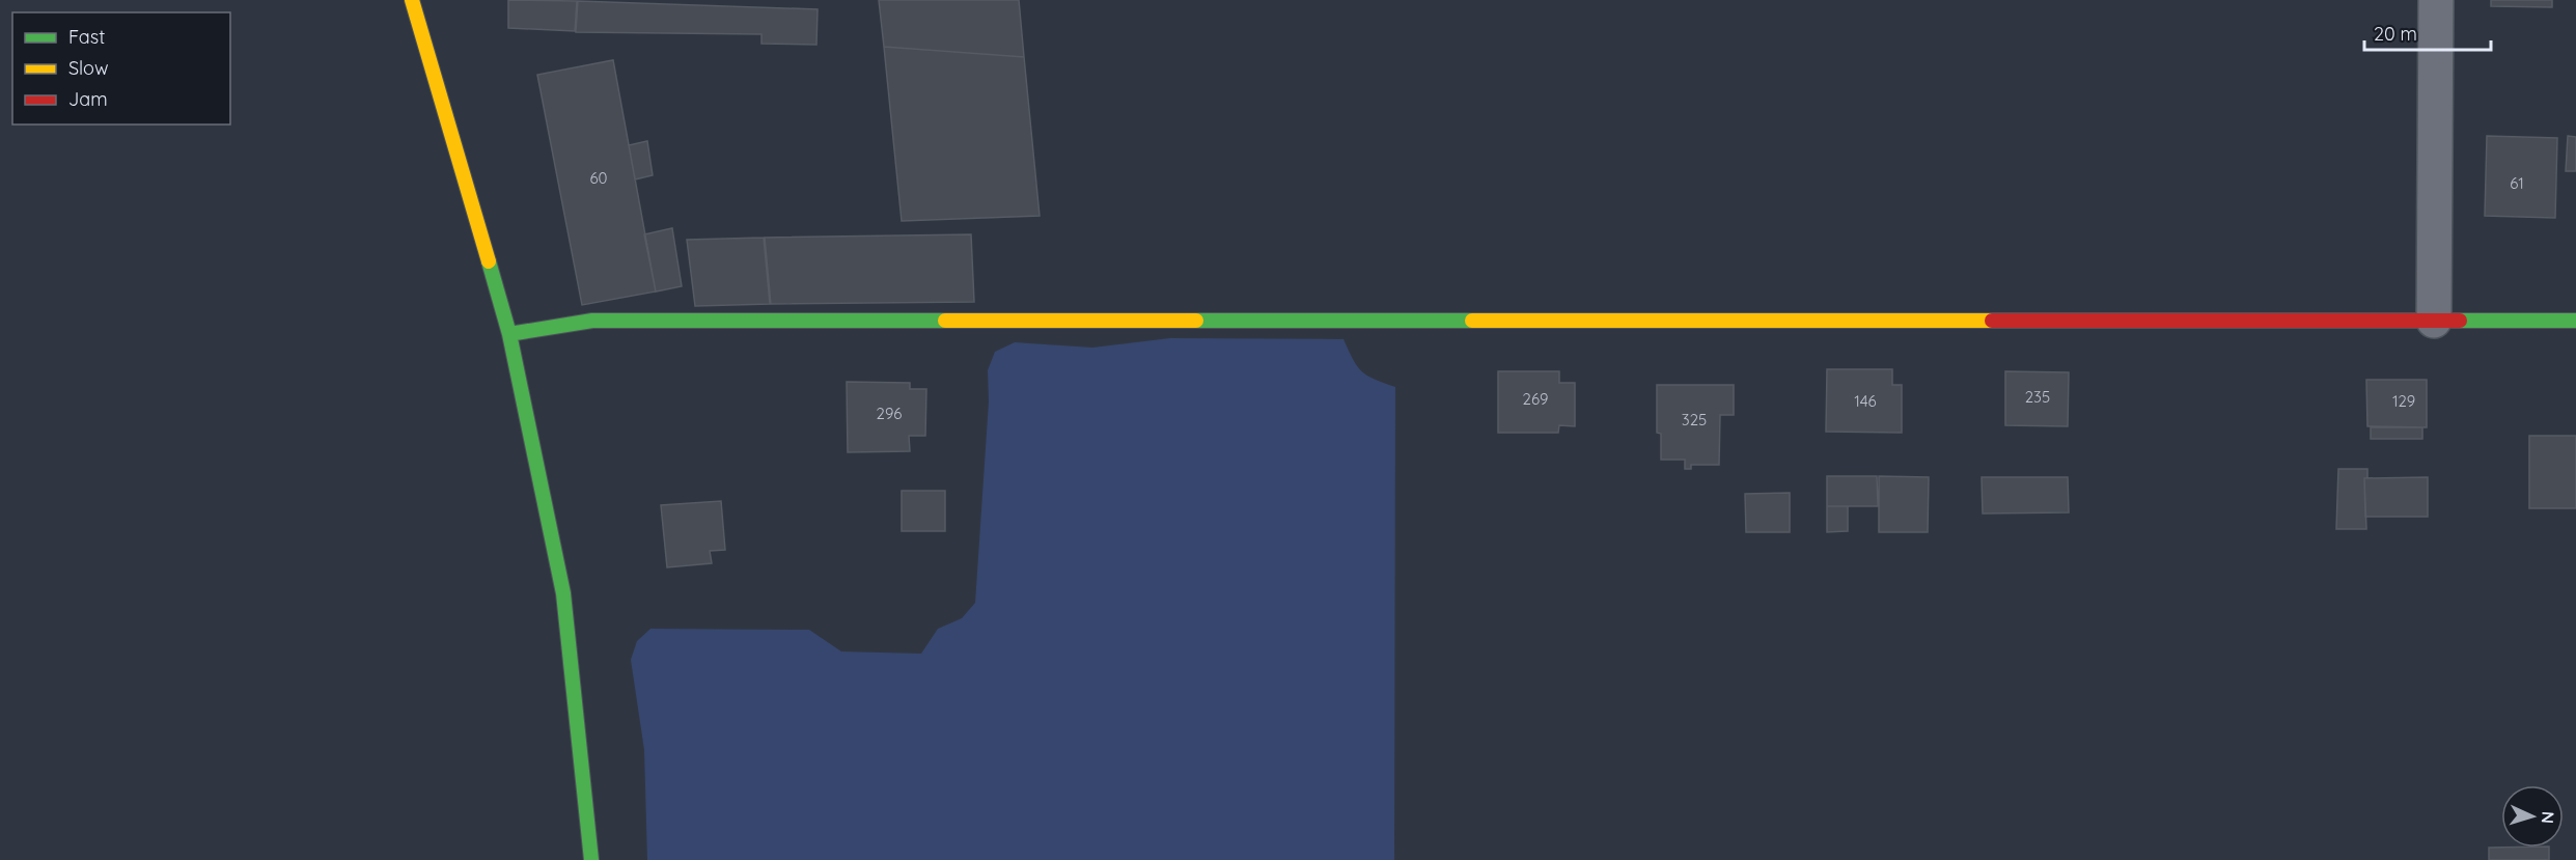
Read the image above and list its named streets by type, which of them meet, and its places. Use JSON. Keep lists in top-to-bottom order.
{
  "house_numbers": [
    "60",
    "61",
    "235",
    "269",
    "146",
    "129",
    "296",
    "325"
  ],
  "legend": ["Fast", "Slow", "Jam"],
  "scale_bar": "20 m",
  "north": "right"
}
